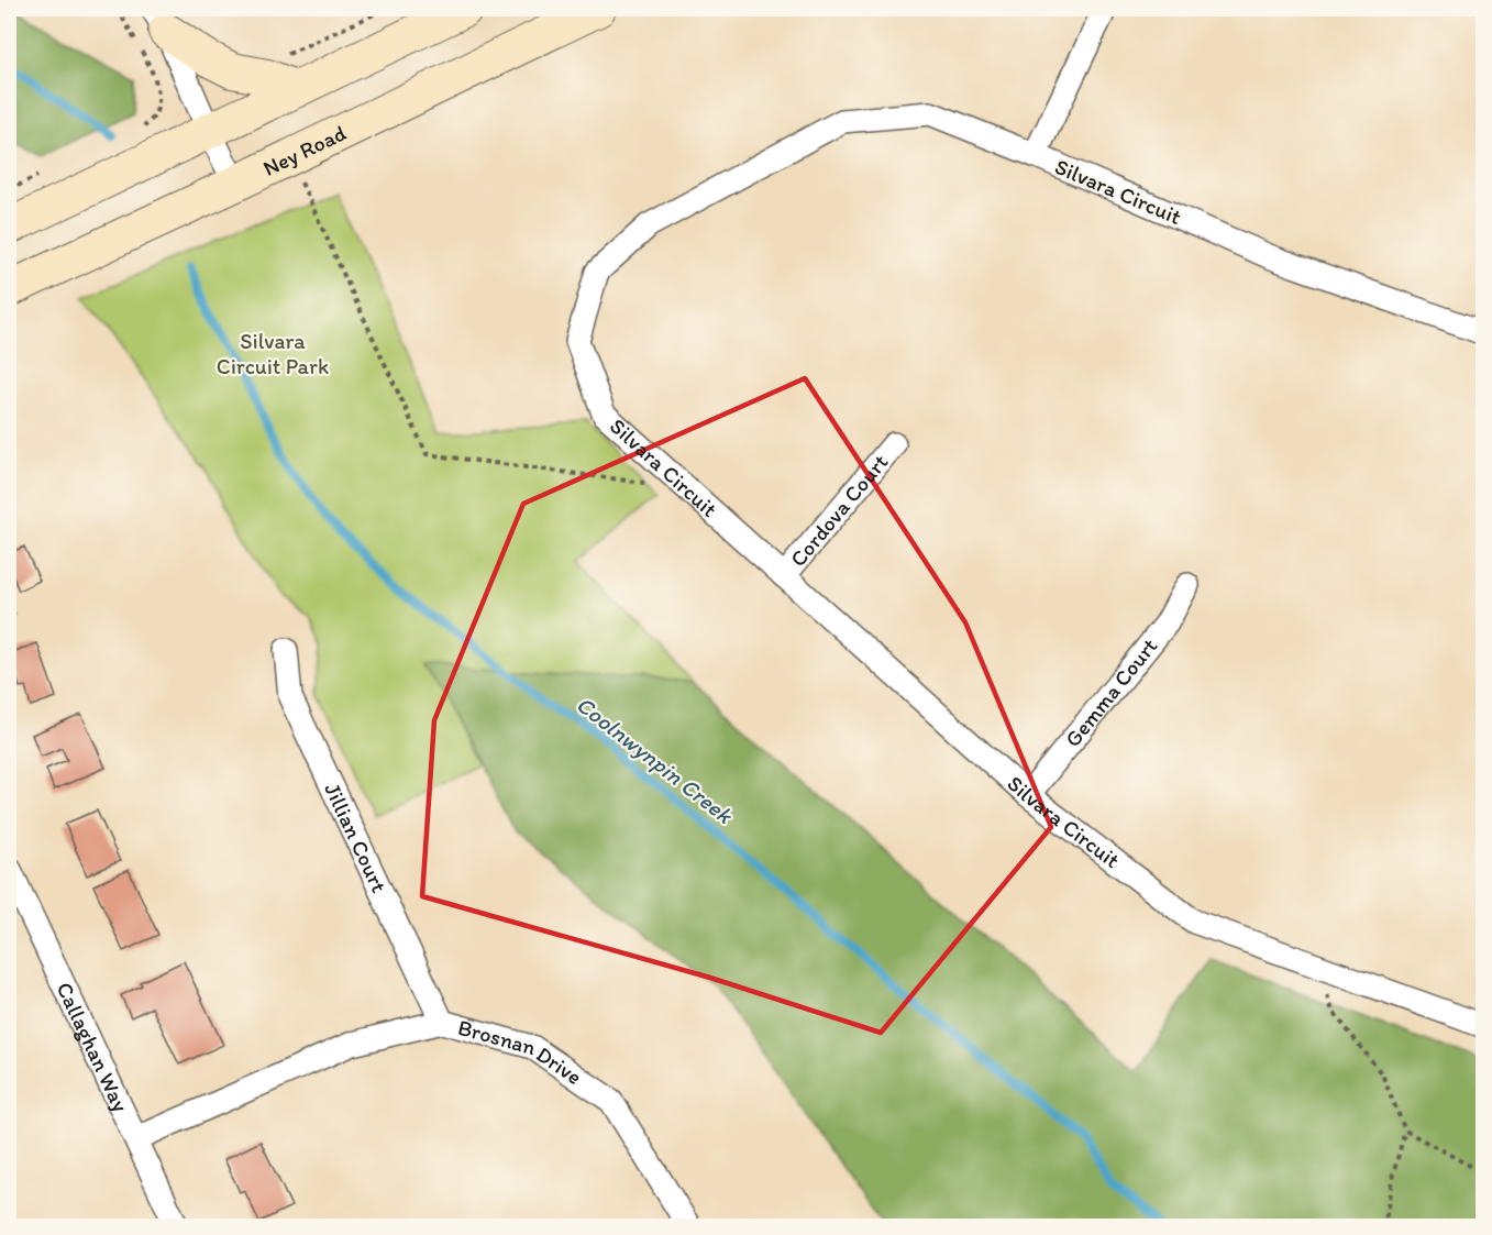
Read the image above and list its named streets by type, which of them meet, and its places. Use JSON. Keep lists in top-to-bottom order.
{
  "streets": {
    "main road": ["Ney Road"],
    "street": [
      "Silvara Circuit",
      "Cordova Court",
      "Gemma Court",
      "Jillian Court",
      "Callaghan Way",
      "Brosnan Drive"
    ]
  },
  "crossings": [
    ["Silvara Circuit", "Cordova Court"],
    ["Silvara Circuit", "Gemma Court"],
    ["Jillian Court", "Brosnan Drive"],
    ["Callaghan Way", "Brosnan Drive"]
  ],
  "water": ["Coolnwynpin Creek"],
  "parks": ["Silvara Circuit Park"]
}
